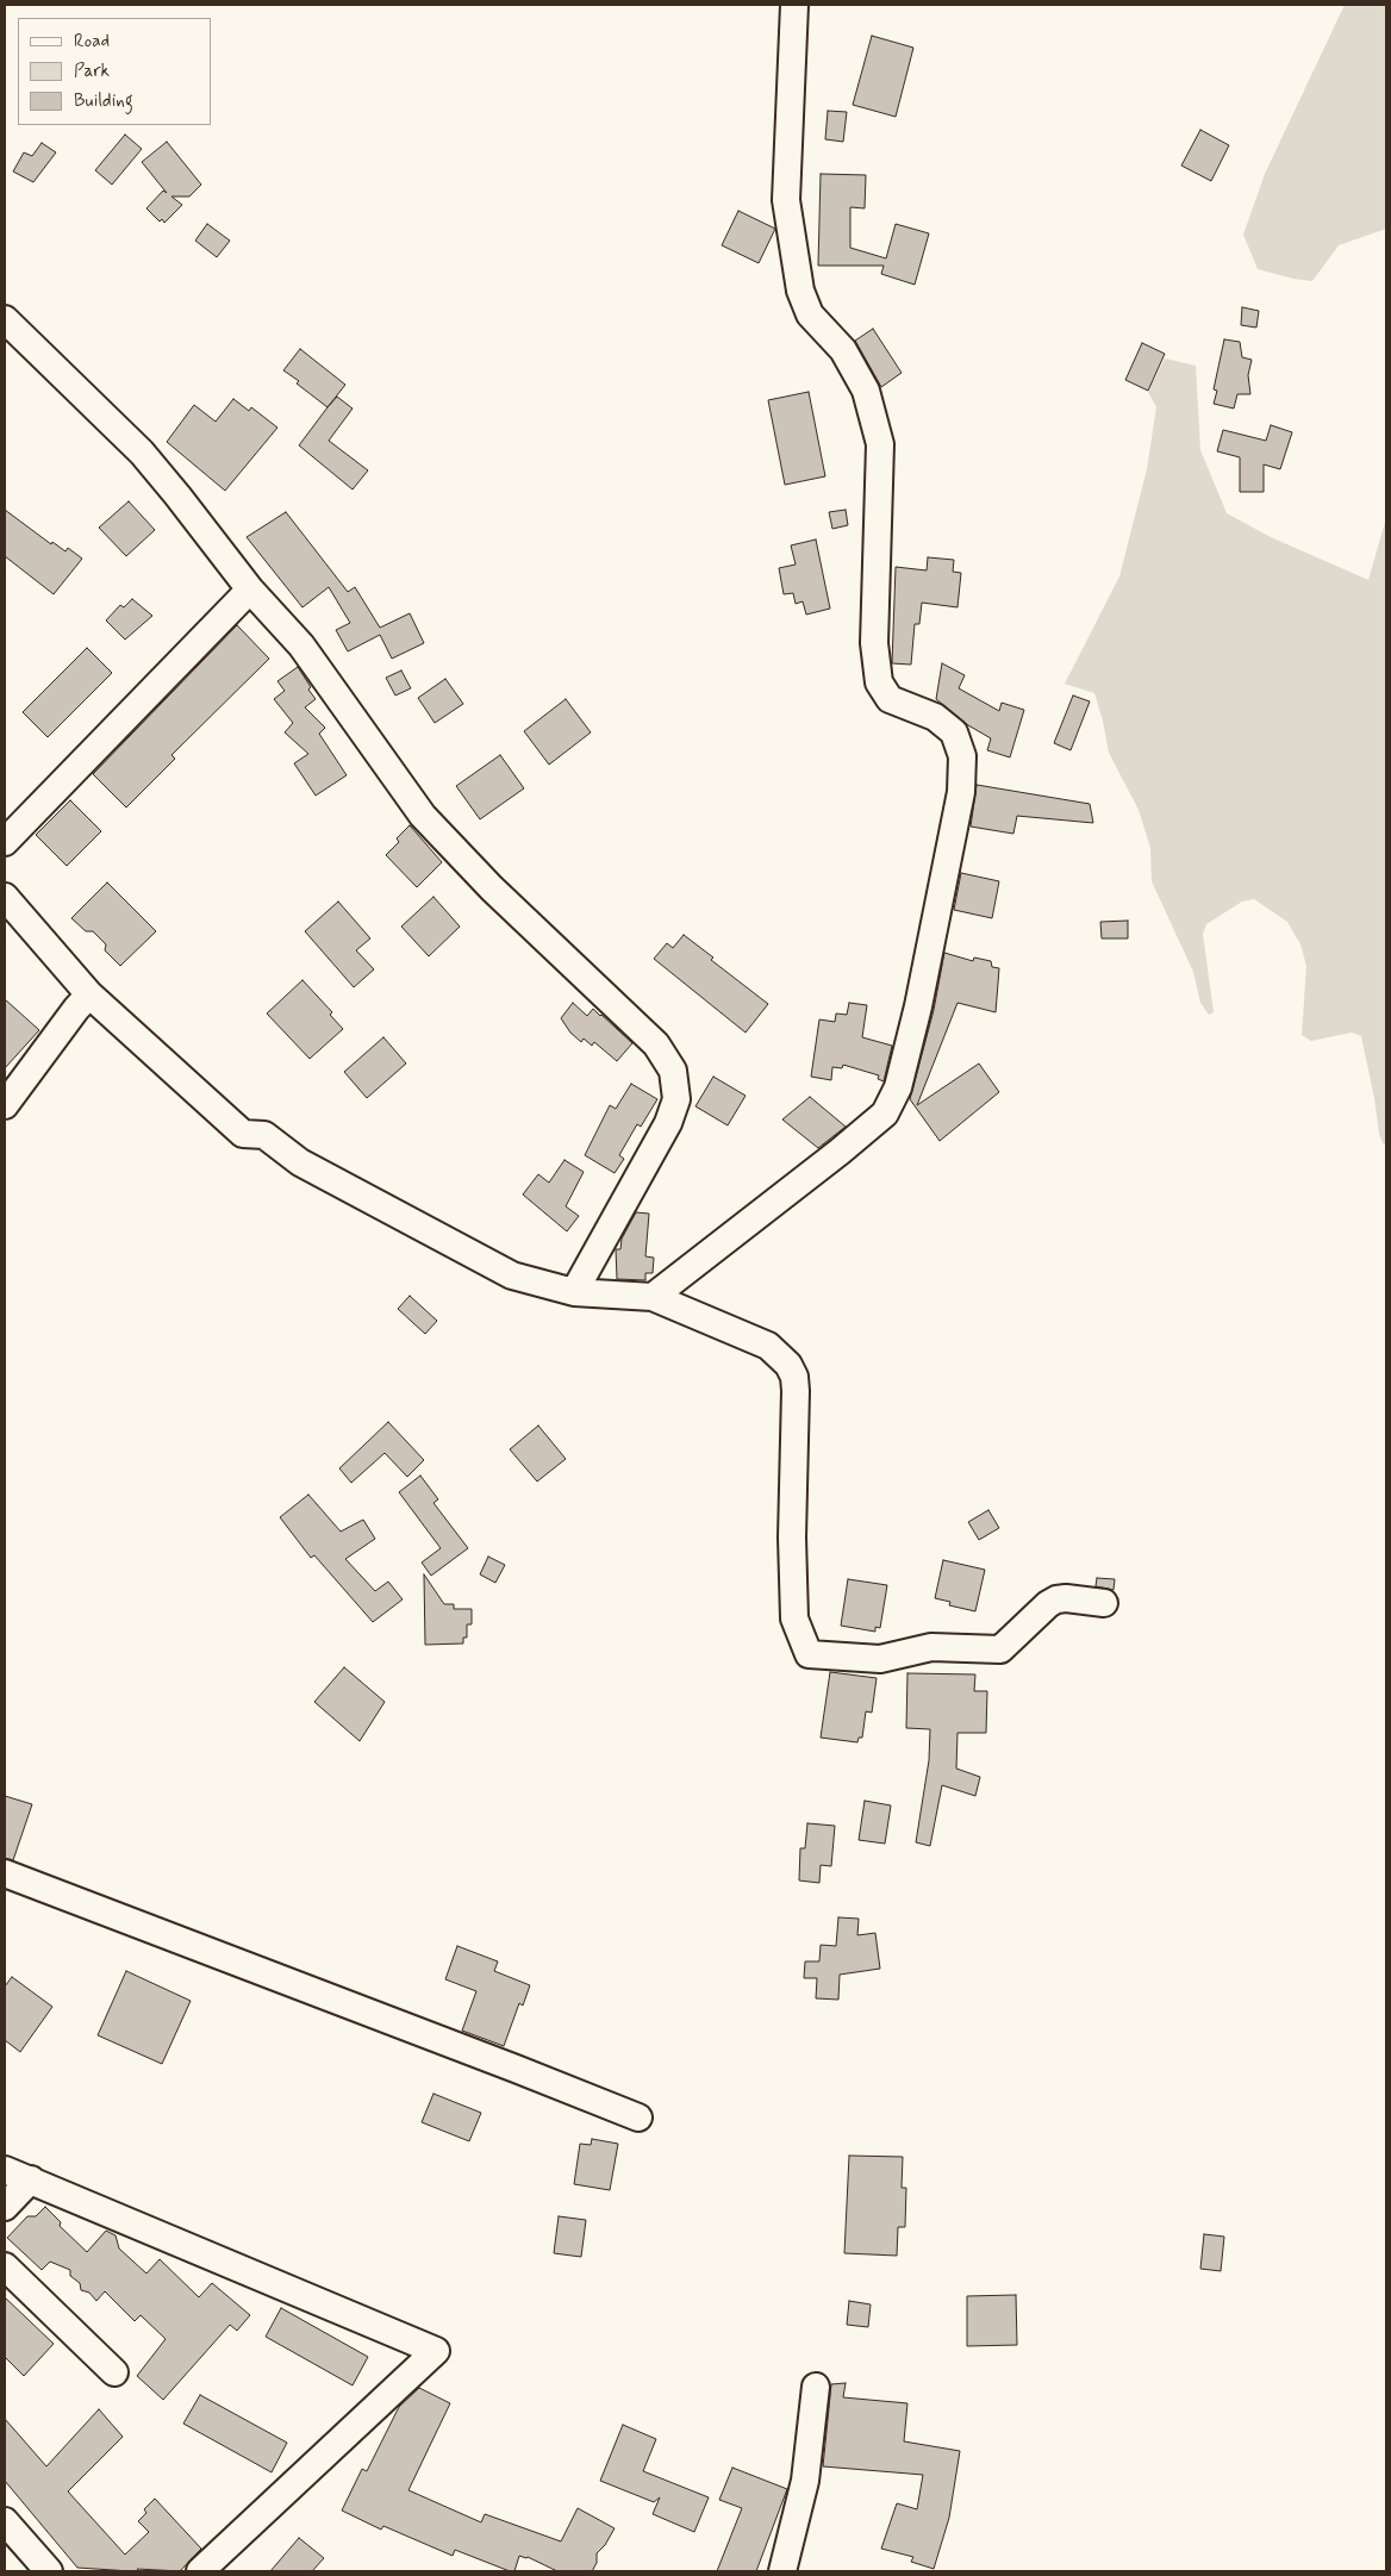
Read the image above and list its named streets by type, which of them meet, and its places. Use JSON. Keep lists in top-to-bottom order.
{
  "legend": ["Road", "Park", "Building"]
}
